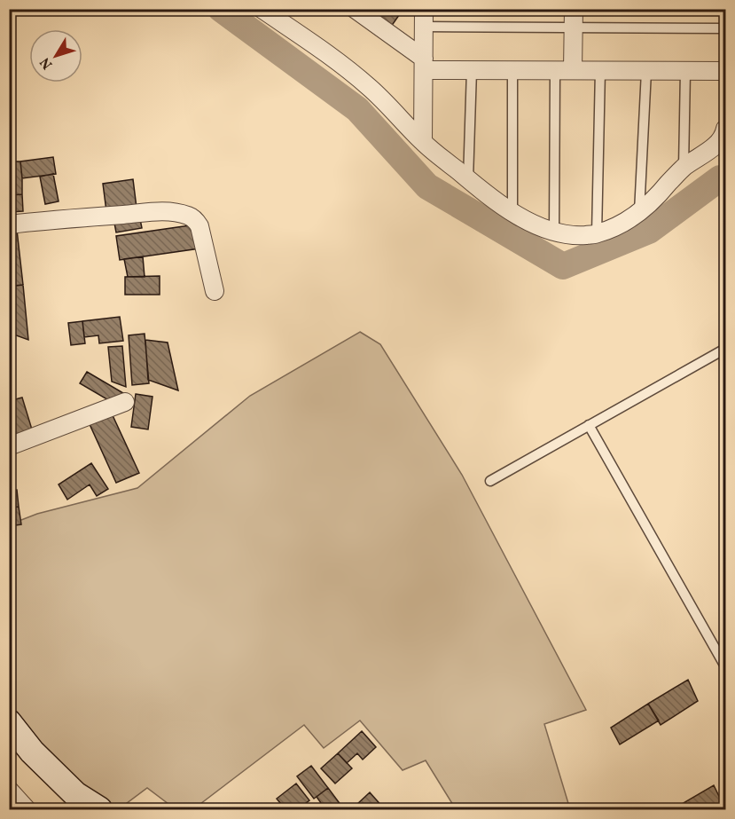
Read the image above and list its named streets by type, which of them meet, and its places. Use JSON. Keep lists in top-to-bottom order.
{
  "north": "bottom left"
}
